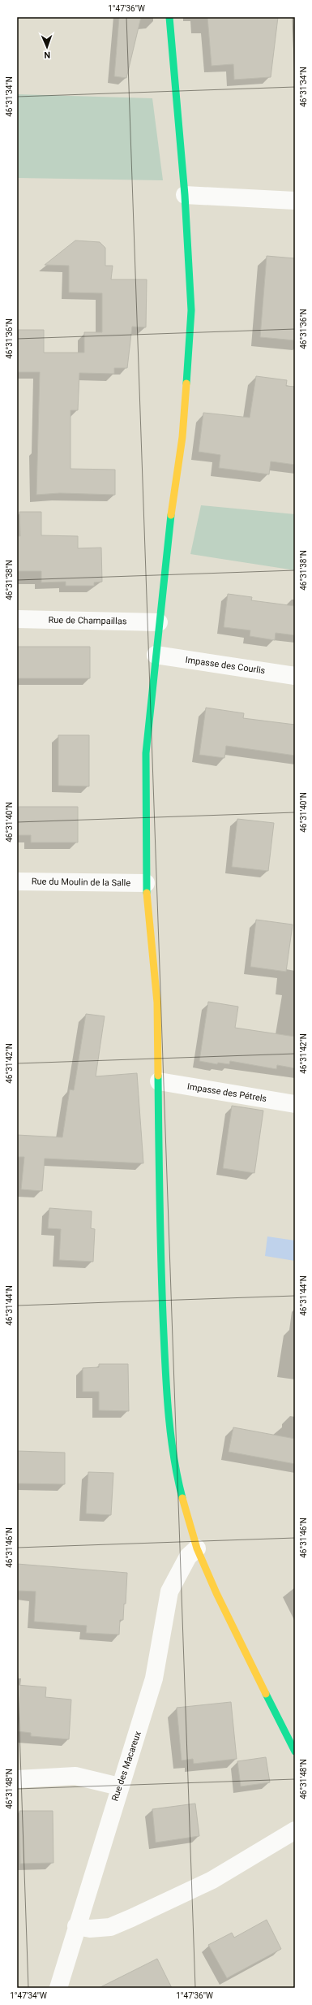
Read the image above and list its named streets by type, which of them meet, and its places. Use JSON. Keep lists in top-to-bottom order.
{
  "streets": {
    "street": [
      "Rue de Champaillas",
      "Impasse des Courlis",
      "Rue du Moulin de la Salle",
      "Impasse des Pétrels",
      "Rue des Macareux"
    ]
  },
  "north": "bottom",
  "coordinates": [
    "1°47'36\"W",
    "46°31'34\"N",
    "46°31'36\"N",
    "46°31'38\"N",
    "46°31'40\"N",
    "46°31'42\"N",
    "46°31'44\"N",
    "46°31'46\"N",
    "46°31'48\"N",
    "1°47'34\"W"
  ]
}
